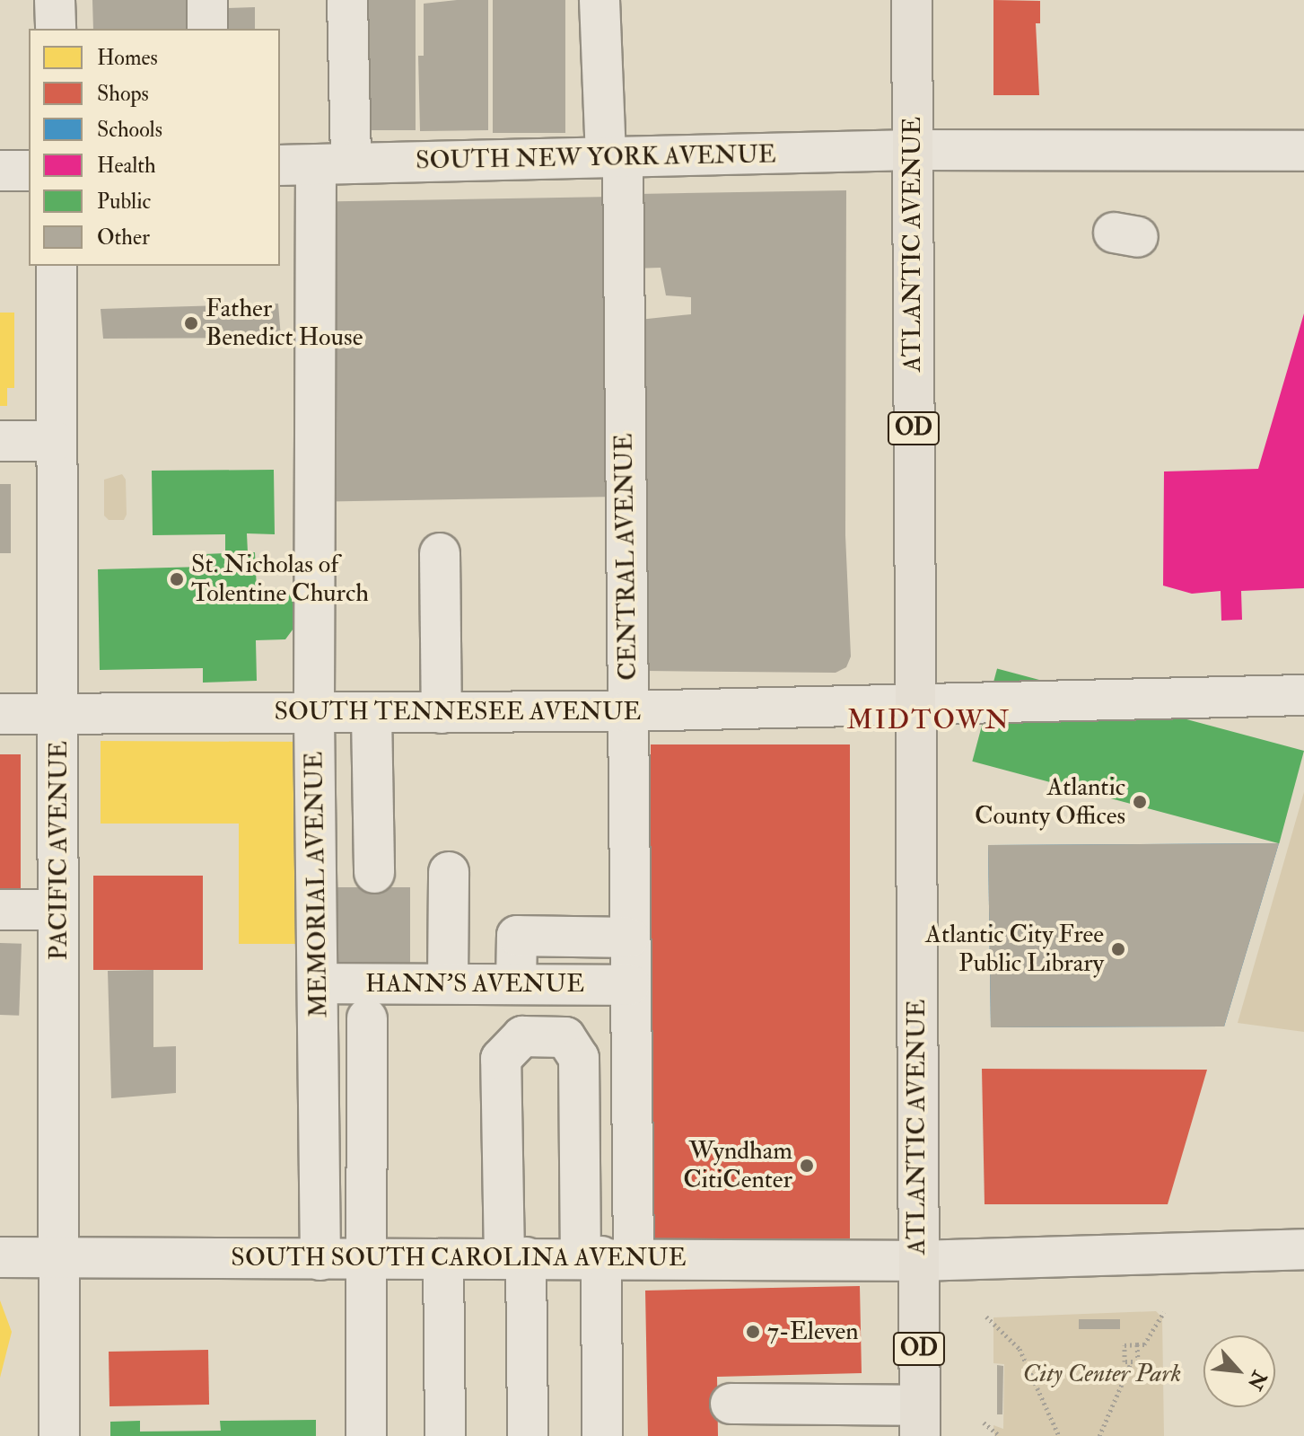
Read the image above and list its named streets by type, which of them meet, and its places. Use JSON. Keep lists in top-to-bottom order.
{
  "streets": {
    "highway": ["ATLANTIC AVENUE", "OD"],
    "street": [
      "SOUTH NEW YORK AVENUE",
      "CENTRAL AVENUE",
      "SOUTH TENNESEE AVENUE",
      "PACIFIC AVENUE",
      "MEMORIAL AVENUE",
      "HANN'S AVENUE",
      "SOUTH SOUTH CAROLINA AVENUE"
    ]
  },
  "crossings": [
    ["SOUTH NEW YORK AVENUE", "ATLANTIC AVENUE"],
    ["SOUTH NEW YORK AVENUE", "CENTRAL AVENUE"],
    ["SOUTH NEW YORK AVENUE", "MEMORIAL AVENUE"],
    ["ATLANTIC AVENUE", "SOUTH TENNESEE AVENUE"],
    ["ATLANTIC AVENUE", "SOUTH SOUTH CAROLINA AVENUE"],
    ["CENTRAL AVENUE", "SOUTH TENNESEE AVENUE"],
    ["CENTRAL AVENUE", "HANN'S AVENUE"],
    ["CENTRAL AVENUE", "SOUTH SOUTH CAROLINA AVENUE"],
    ["SOUTH TENNESEE AVENUE", "PACIFIC AVENUE"],
    ["SOUTH TENNESEE AVENUE", "MEMORIAL AVENUE"],
    ["PACIFIC AVENUE", "SOUTH SOUTH CAROLINA AVENUE"],
    ["MEMORIAL AVENUE", "HANN'S AVENUE"],
    ["MEMORIAL AVENUE", "SOUTH SOUTH CAROLINA AVENUE"]
  ],
  "districts": ["MIDTOWN"],
  "parks": ["City Center Park"],
  "places": [
    "Father Benedict House",
    "St. Nicholas of Tolentine Church",
    "Atlantic County Offices",
    "Atlantic City Free Public Library",
    "Wyndham CitiCenter",
    "7-Eleven"
  ],
  "legend": [
    "Homes",
    "Shops",
    "Schools",
    "Health",
    "Public",
    "Other"
  ],
  "north": "bottom right"
}
